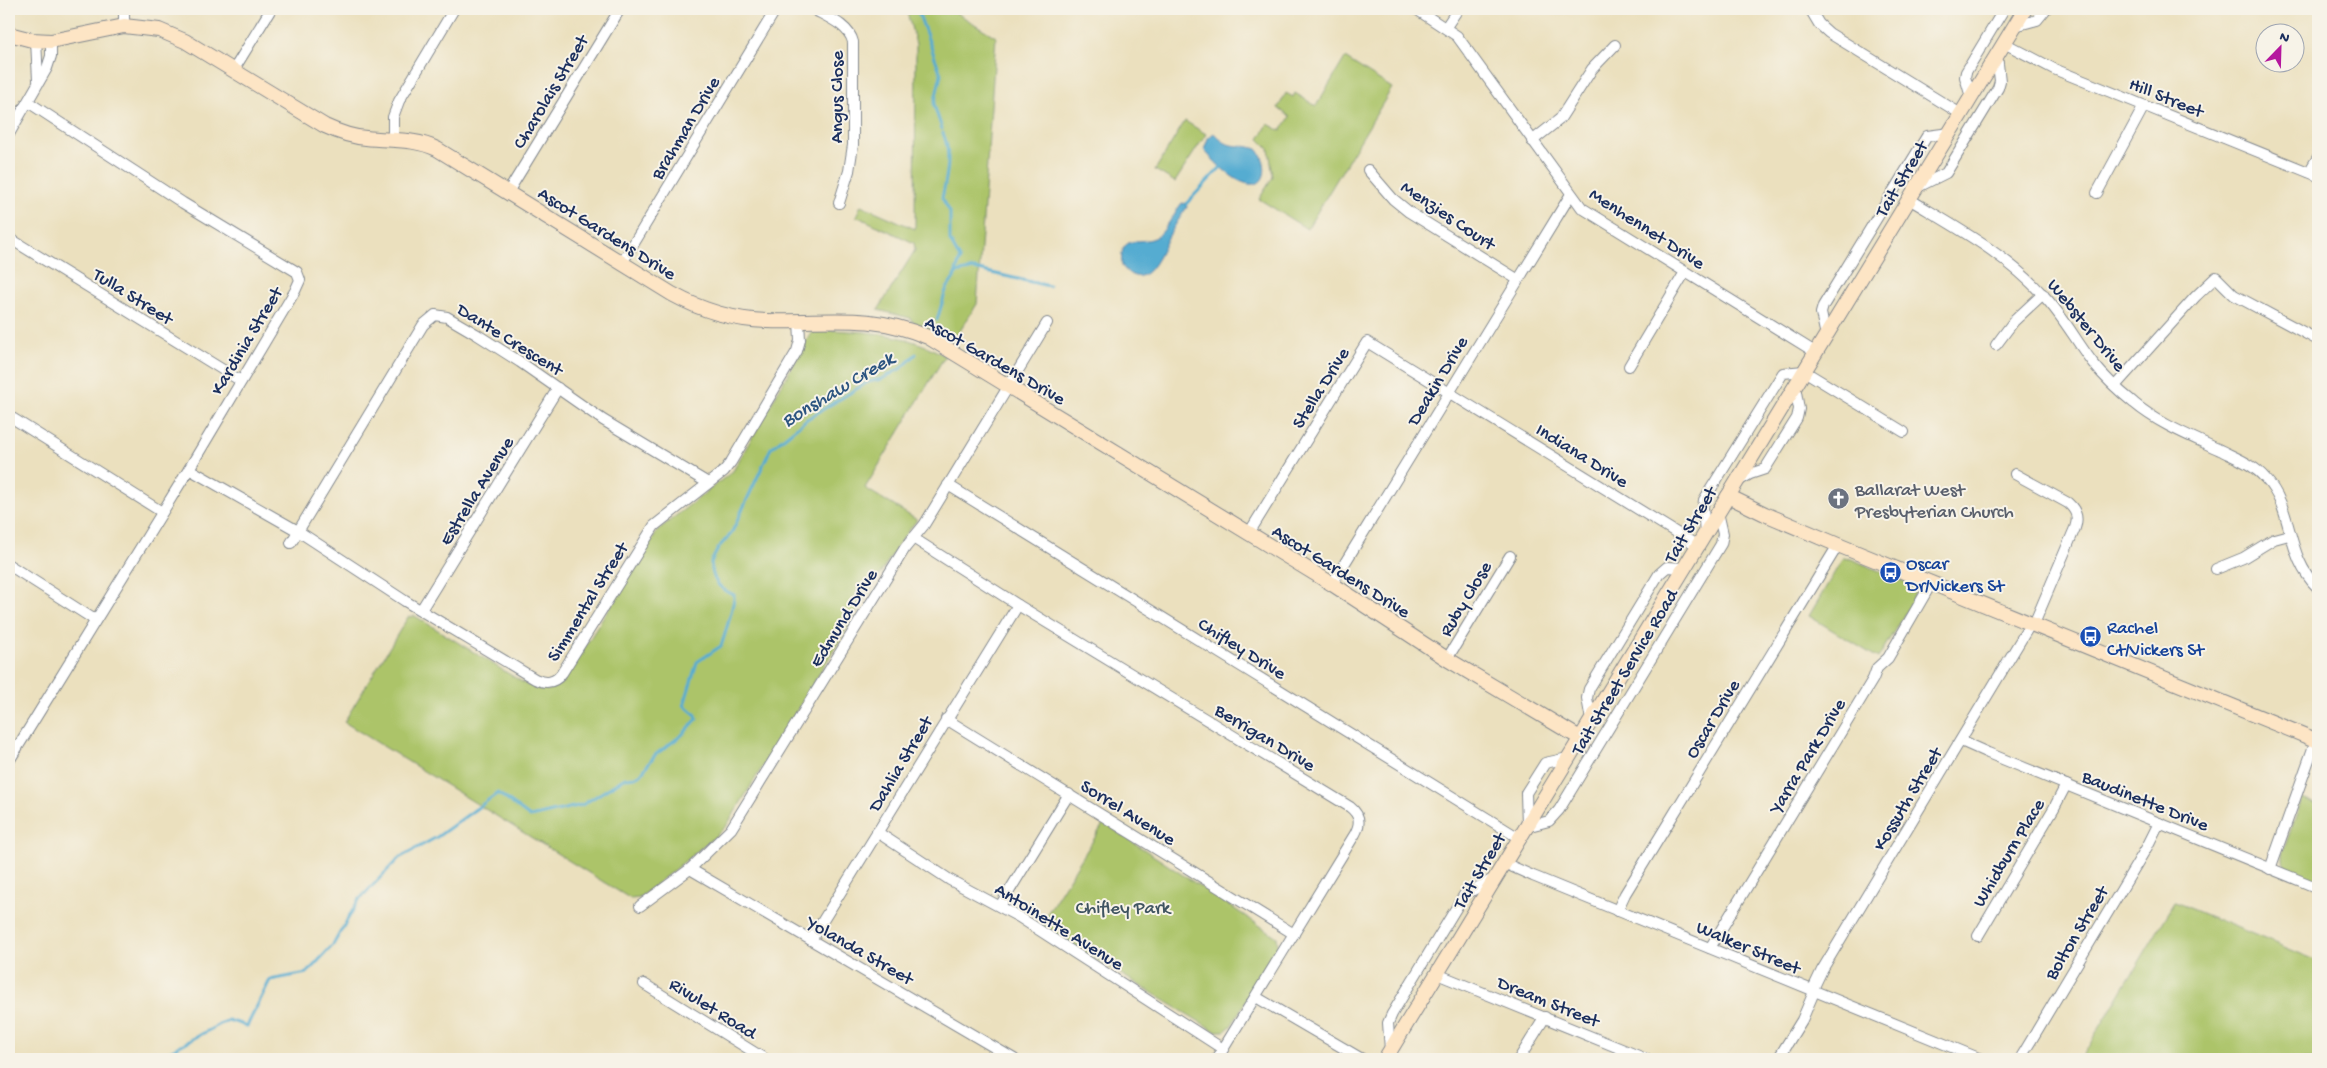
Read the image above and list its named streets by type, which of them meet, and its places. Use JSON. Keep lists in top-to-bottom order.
{
  "streets": {
    "street": [
      "Charolais Street",
      "Hill Street",
      "Angus Close",
      "Brahman Drive",
      "Tait Street",
      "Menzies Court",
      "Menhennet Drive",
      "Ascot Gardens Drive",
      "Tulla Street",
      "Webster Drive",
      "Dante Crescent",
      "Kardinia Street",
      "Deakin Drive",
      "Stella Drive",
      "Indiana Drive",
      "Estrella Avenue",
      "Ruby Close",
      "Simmental Street",
      "Edmund Drive",
      "Chifley Drive",
      "Tait Street Service Road",
      "Oscar Drive",
      "Berrigan Drive",
      "Yarra Park Drive",
      "Dahlia Street",
      "Kossuth Street",
      "Baudinette Drive",
      "Sorrel Avenue",
      "Whidburn Place",
      "Antoinette Avenue",
      "Bolton Street",
      "Walker Street",
      "Yolanda Street",
      "Dream Street",
      "Rivulet Road"
    ]
  },
  "crossings": [
    ["Charolais Street", "Ascot Gardens Drive"],
    ["Hill Street", "Tait Street"],
    ["Brahman Drive", "Ascot Gardens Drive"],
    ["Tait Street", "Menhennet Drive"],
    ["Tait Street", "Ascot Gardens Drive"],
    ["Tait Street", "Webster Drive"],
    ["Tait Street", "Indiana Drive"],
    ["Tait Street", "Chifley Drive"],
    ["Tait Street", "Tait Street Service Road"],
    ["Tait Street", "Walker Street"],
    ["Tait Street", "Dream Street"],
    ["Menzies Court", "Deakin Drive"],
    ["Menhennet Drive", "Deakin Drive"],
    ["Ascot Gardens Drive", "Deakin Drive"],
    ["Ascot Gardens Drive", "Stella Drive"],
    ["Ascot Gardens Drive", "Ruby Close"],
    ["Ascot Gardens Drive", "Simmental Street"],
    ["Ascot Gardens Drive", "Edmund Drive"],
    ["Tulla Street", "Kardinia Street"],
    ["Dante Crescent", "Estrella Avenue"],
    ["Dante Crescent", "Simmental Street"],
    ["Kardinia Street", "Simmental Street"],
    ["Deakin Drive", "Stella Drive"],
    ["Deakin Drive", "Indiana Drive"],
    ["Stella Drive", "Indiana Drive"],
    ["Estrella Avenue", "Simmental Street"],
    ["Edmund Drive", "Chifley Drive"],
    ["Edmund Drive", "Berrigan Drive"],
    ["Edmund Drive", "Yolanda Street"],
    ["Chifley Drive", "Tait Street Service Road"],
    ["Oscar Drive", "Walker Street"],
    ["Berrigan Drive", "Dahlia Street"],
    ["Berrigan Drive", "Sorrel Avenue"],
    ["Berrigan Drive", "Antoinette Avenue"],
    ["Yarra Park Drive", "Walker Street"],
    ["Dahlia Street", "Sorrel Avenue"],
    ["Dahlia Street", "Antoinette Avenue"],
    ["Dahlia Street", "Yolanda Street"],
    ["Kossuth Street", "Baudinette Drive"],
    ["Kossuth Street", "Walker Street"],
    ["Baudinette Drive", "Whidburn Place"],
    ["Baudinette Drive", "Bolton Street"]
  ],
  "water": ["Bonshaw Creek"],
  "parks": ["Chifley Park"],
  "places": {
    "church": ["Ballarat West Presbyterian Church"],
    "bus stop": ["Oscar Dr/Vickers St", "Rachel Ct/Vickers St"]
  },
  "north": "top right"
}
